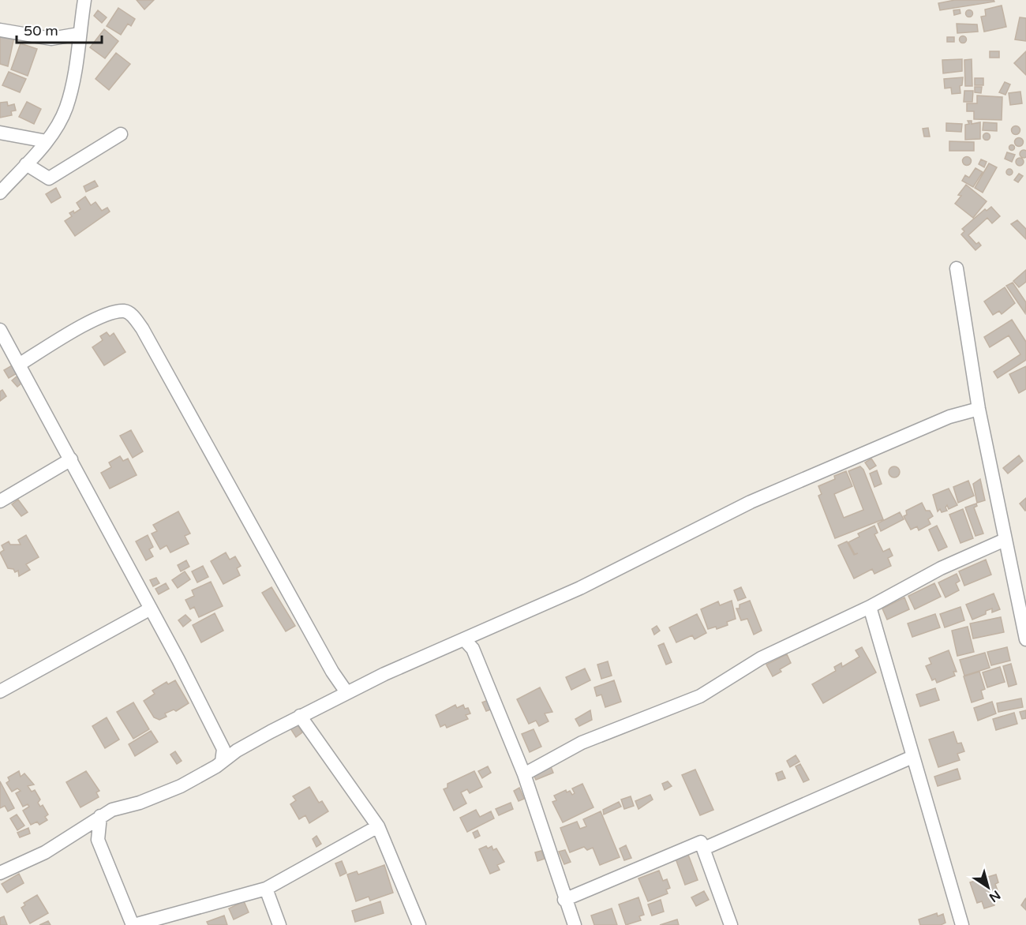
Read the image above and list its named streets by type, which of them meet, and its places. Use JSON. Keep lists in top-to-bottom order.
{
  "scale_bar": "50 m",
  "north": "bottom right"
}
